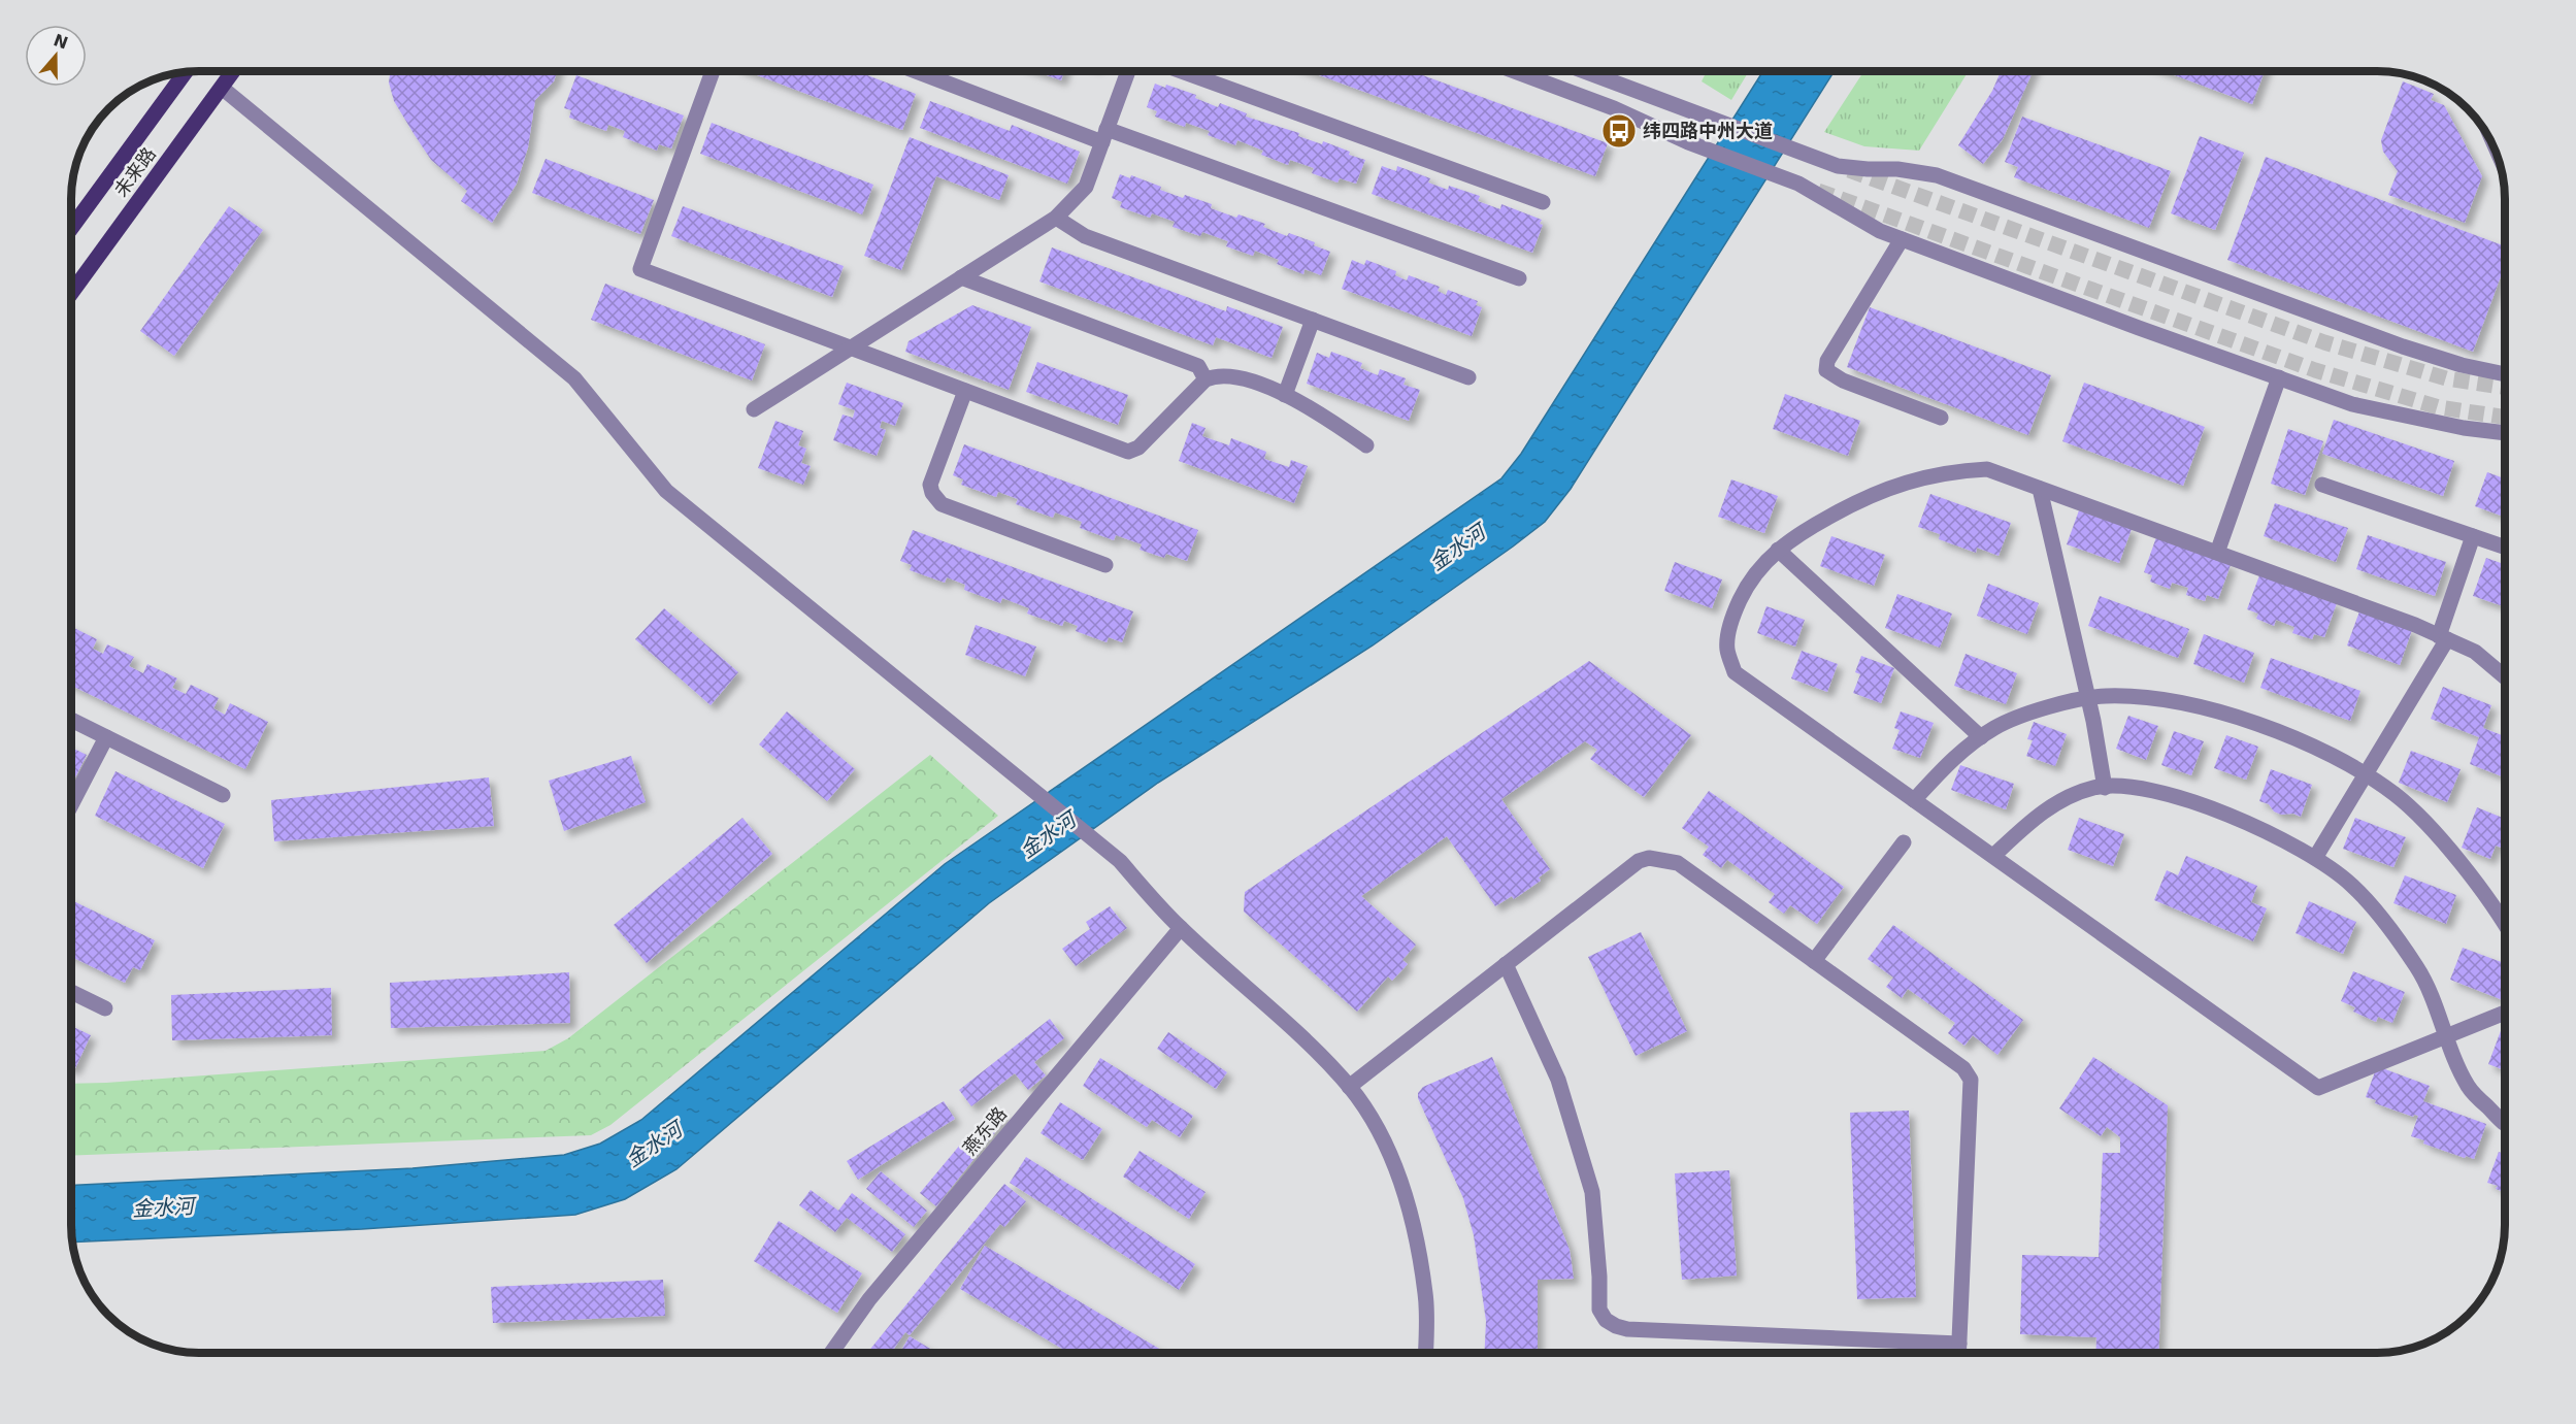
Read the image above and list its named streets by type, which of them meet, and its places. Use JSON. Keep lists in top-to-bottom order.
{
  "streets": {
    "main road": ["未来路"],
    "street": ["燕东路"]
  },
  "water": ["金水河"],
  "places": {
    "bus stop": ["纬四路中州大道"]
  },
  "north": "top"
}
